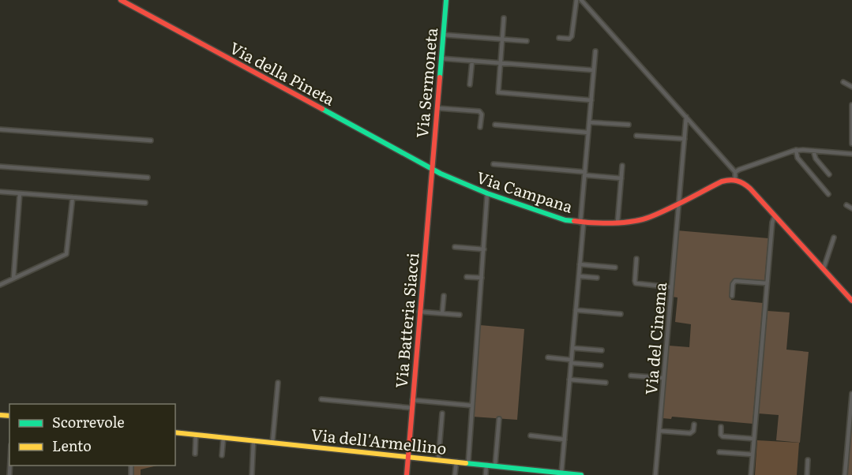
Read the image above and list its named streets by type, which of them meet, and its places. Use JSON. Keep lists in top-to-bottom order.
{
  "streets": {
    "street": [
      "Via della Pineta",
      "Via Sermoneta",
      "Via Campana",
      "Via Batteria Siacci",
      "Via del Cinema",
      "Via dell'Armellino"
    ]
  },
  "crossings": [
    ["Via della Pineta", "Via Sermoneta"],
    ["Via della Pineta", "Via Campana"],
    ["Via della Pineta", "Via Batteria Siacci"],
    ["Via Sermoneta", "Via Campana"],
    ["Via Sermoneta", "Via Batteria Siacci"],
    ["Via Campana", "Via Batteria Siacci"],
    ["Via Campana", "Via del Cinema"],
    ["Via Batteria Siacci", "Via dell'Armellino"]
  ],
  "legend": ["Scorrevole", "Lento"]
}
